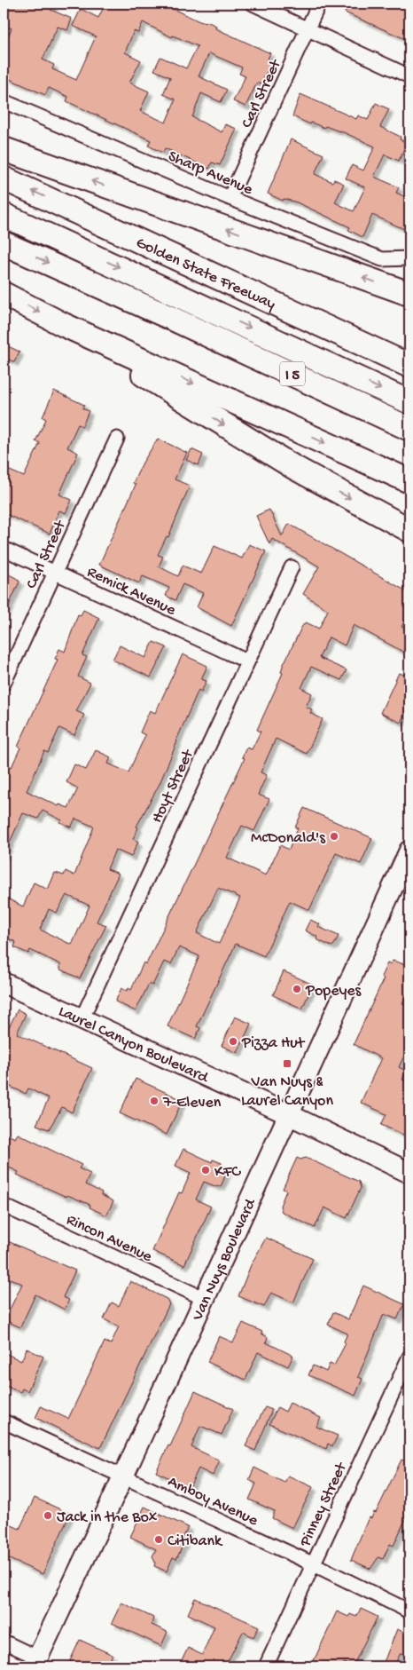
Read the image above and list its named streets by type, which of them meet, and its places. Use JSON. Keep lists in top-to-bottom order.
{
  "streets": {
    "highway": ["Golden State Freeway", "I 5"],
    "main road": ["Laurel Canyon Boulevard", "Van Nuys Boulevard"],
    "street": [
      "Carl Street",
      "Sharp Avenue",
      "Remick Avenue",
      "Hoyt Street",
      "Rincon Avenue",
      "Amboy Avenue",
      "Pinney Street"
    ]
  },
  "crossings": [
    ["Carl Street", "Sharp Avenue"],
    ["Carl Street", "Remick Avenue"],
    ["Remick Avenue", "Hoyt Street"],
    ["Hoyt Street", "Laurel Canyon Boulevard"],
    ["Laurel Canyon Boulevard", "Van Nuys Boulevard"],
    ["Rincon Avenue", "Van Nuys Boulevard"],
    ["Van Nuys Boulevard", "Amboy Avenue"],
    ["Amboy Avenue", "Pinney Street"]
  ],
  "places": {
    "other": [
      "McDonald's",
      "Popeyes",
      "Pizza Hut",
      "7-Eleven",
      "KFC",
      "Jack in the Box",
      "Citibank"
    ],
    "transit": ["Van Nuys & Laurel Canyon"]
  }
}
